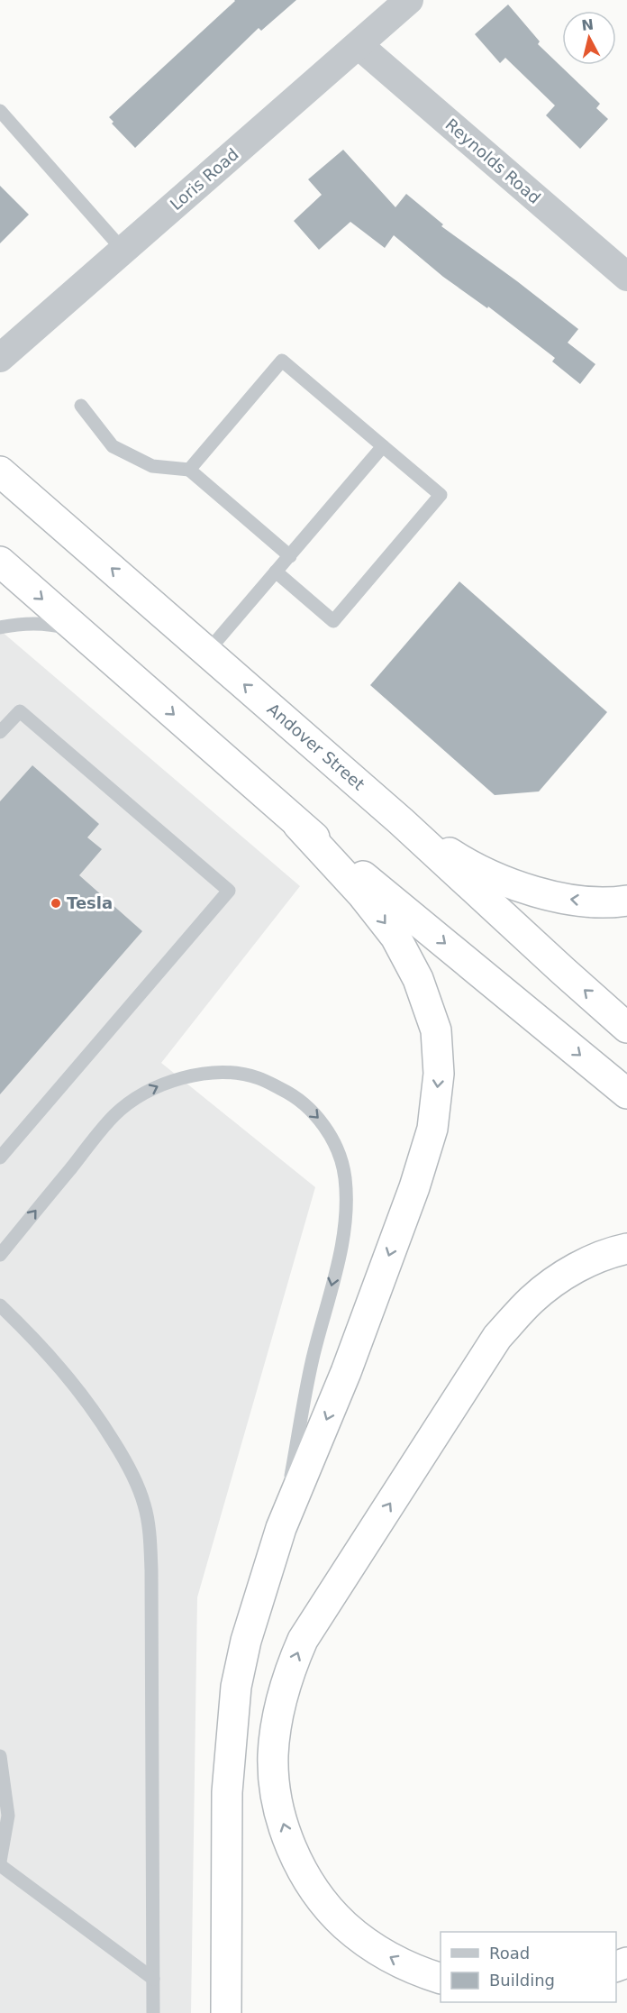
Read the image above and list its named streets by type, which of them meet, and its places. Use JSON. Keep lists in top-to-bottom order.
{
  "streets": {
    "highway": ["Andover Street"],
    "street": ["Reynolds Road", "Loris Road"]
  },
  "crossings": [
    ["Reynolds Road", "Loris Road"]
  ],
  "places": ["Tesla"],
  "legend": ["Road", "Building"],
  "north": "top"
}
